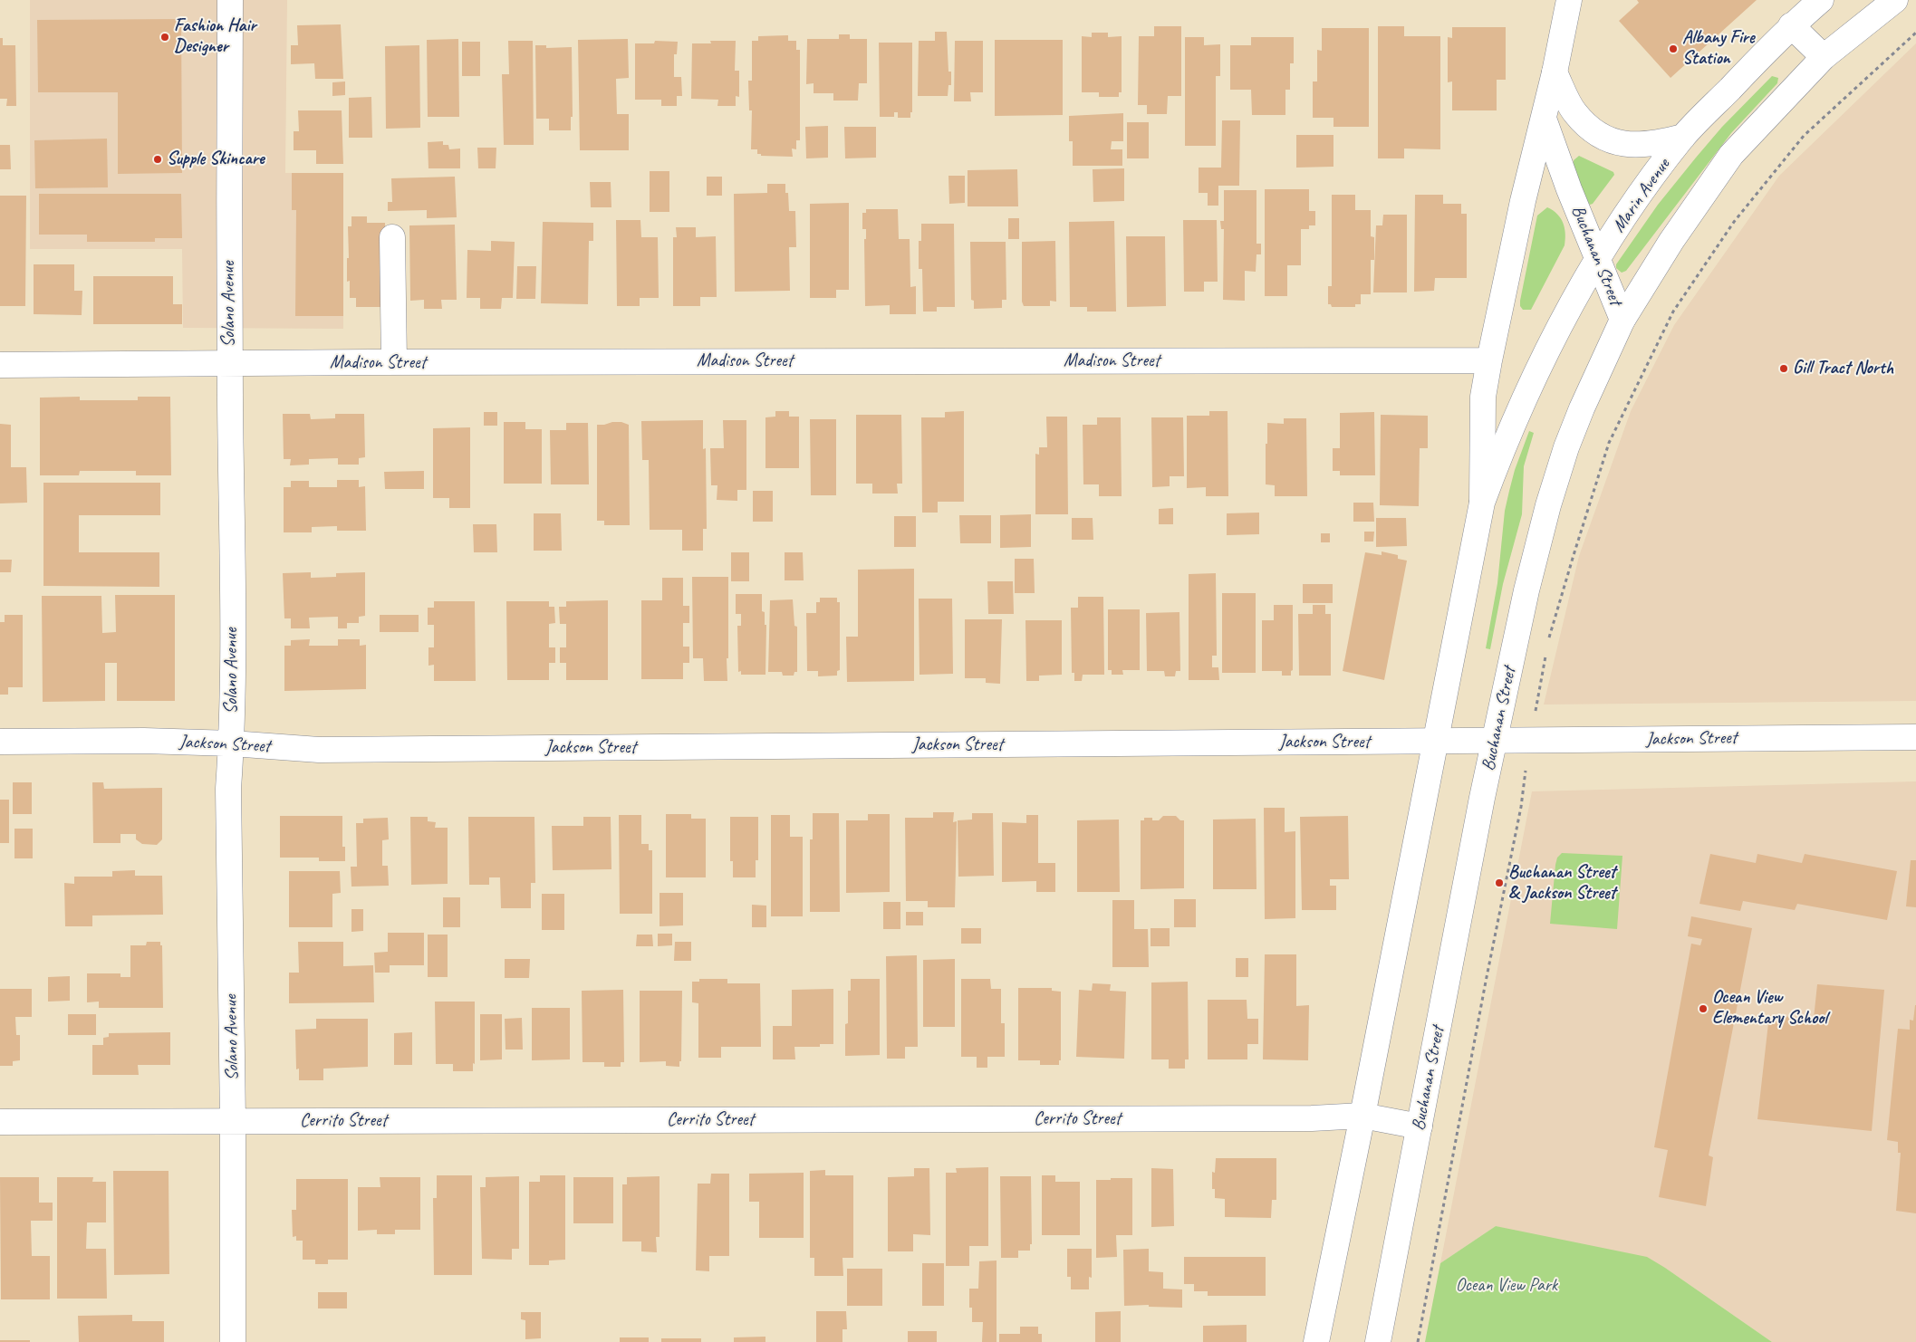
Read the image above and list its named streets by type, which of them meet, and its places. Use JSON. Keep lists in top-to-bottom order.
{
  "streets": {
    "street": [
      "Marin Avenue",
      "Buchanan Street",
      "Solano Avenue",
      "Madison Street",
      "Jackson Street",
      "Cerrito Street"
    ]
  },
  "crossings": [
    ["Marin Avenue", "Buchanan Street"],
    ["Buchanan Street", "Jackson Street"],
    ["Buchanan Street", "Cerrito Street"],
    ["Solano Avenue", "Madison Street"],
    ["Solano Avenue", "Jackson Street"],
    ["Solano Avenue", "Cerrito Street"]
  ],
  "parks": ["Ocean View Park"],
  "places": [
    "Fashion Hair Designer",
    "Albany Fire Station",
    "Supple Skincare",
    "Gill Tract North",
    "Buchanan Street & Jackson Street",
    "Ocean View Elementary School"
  ]
}
